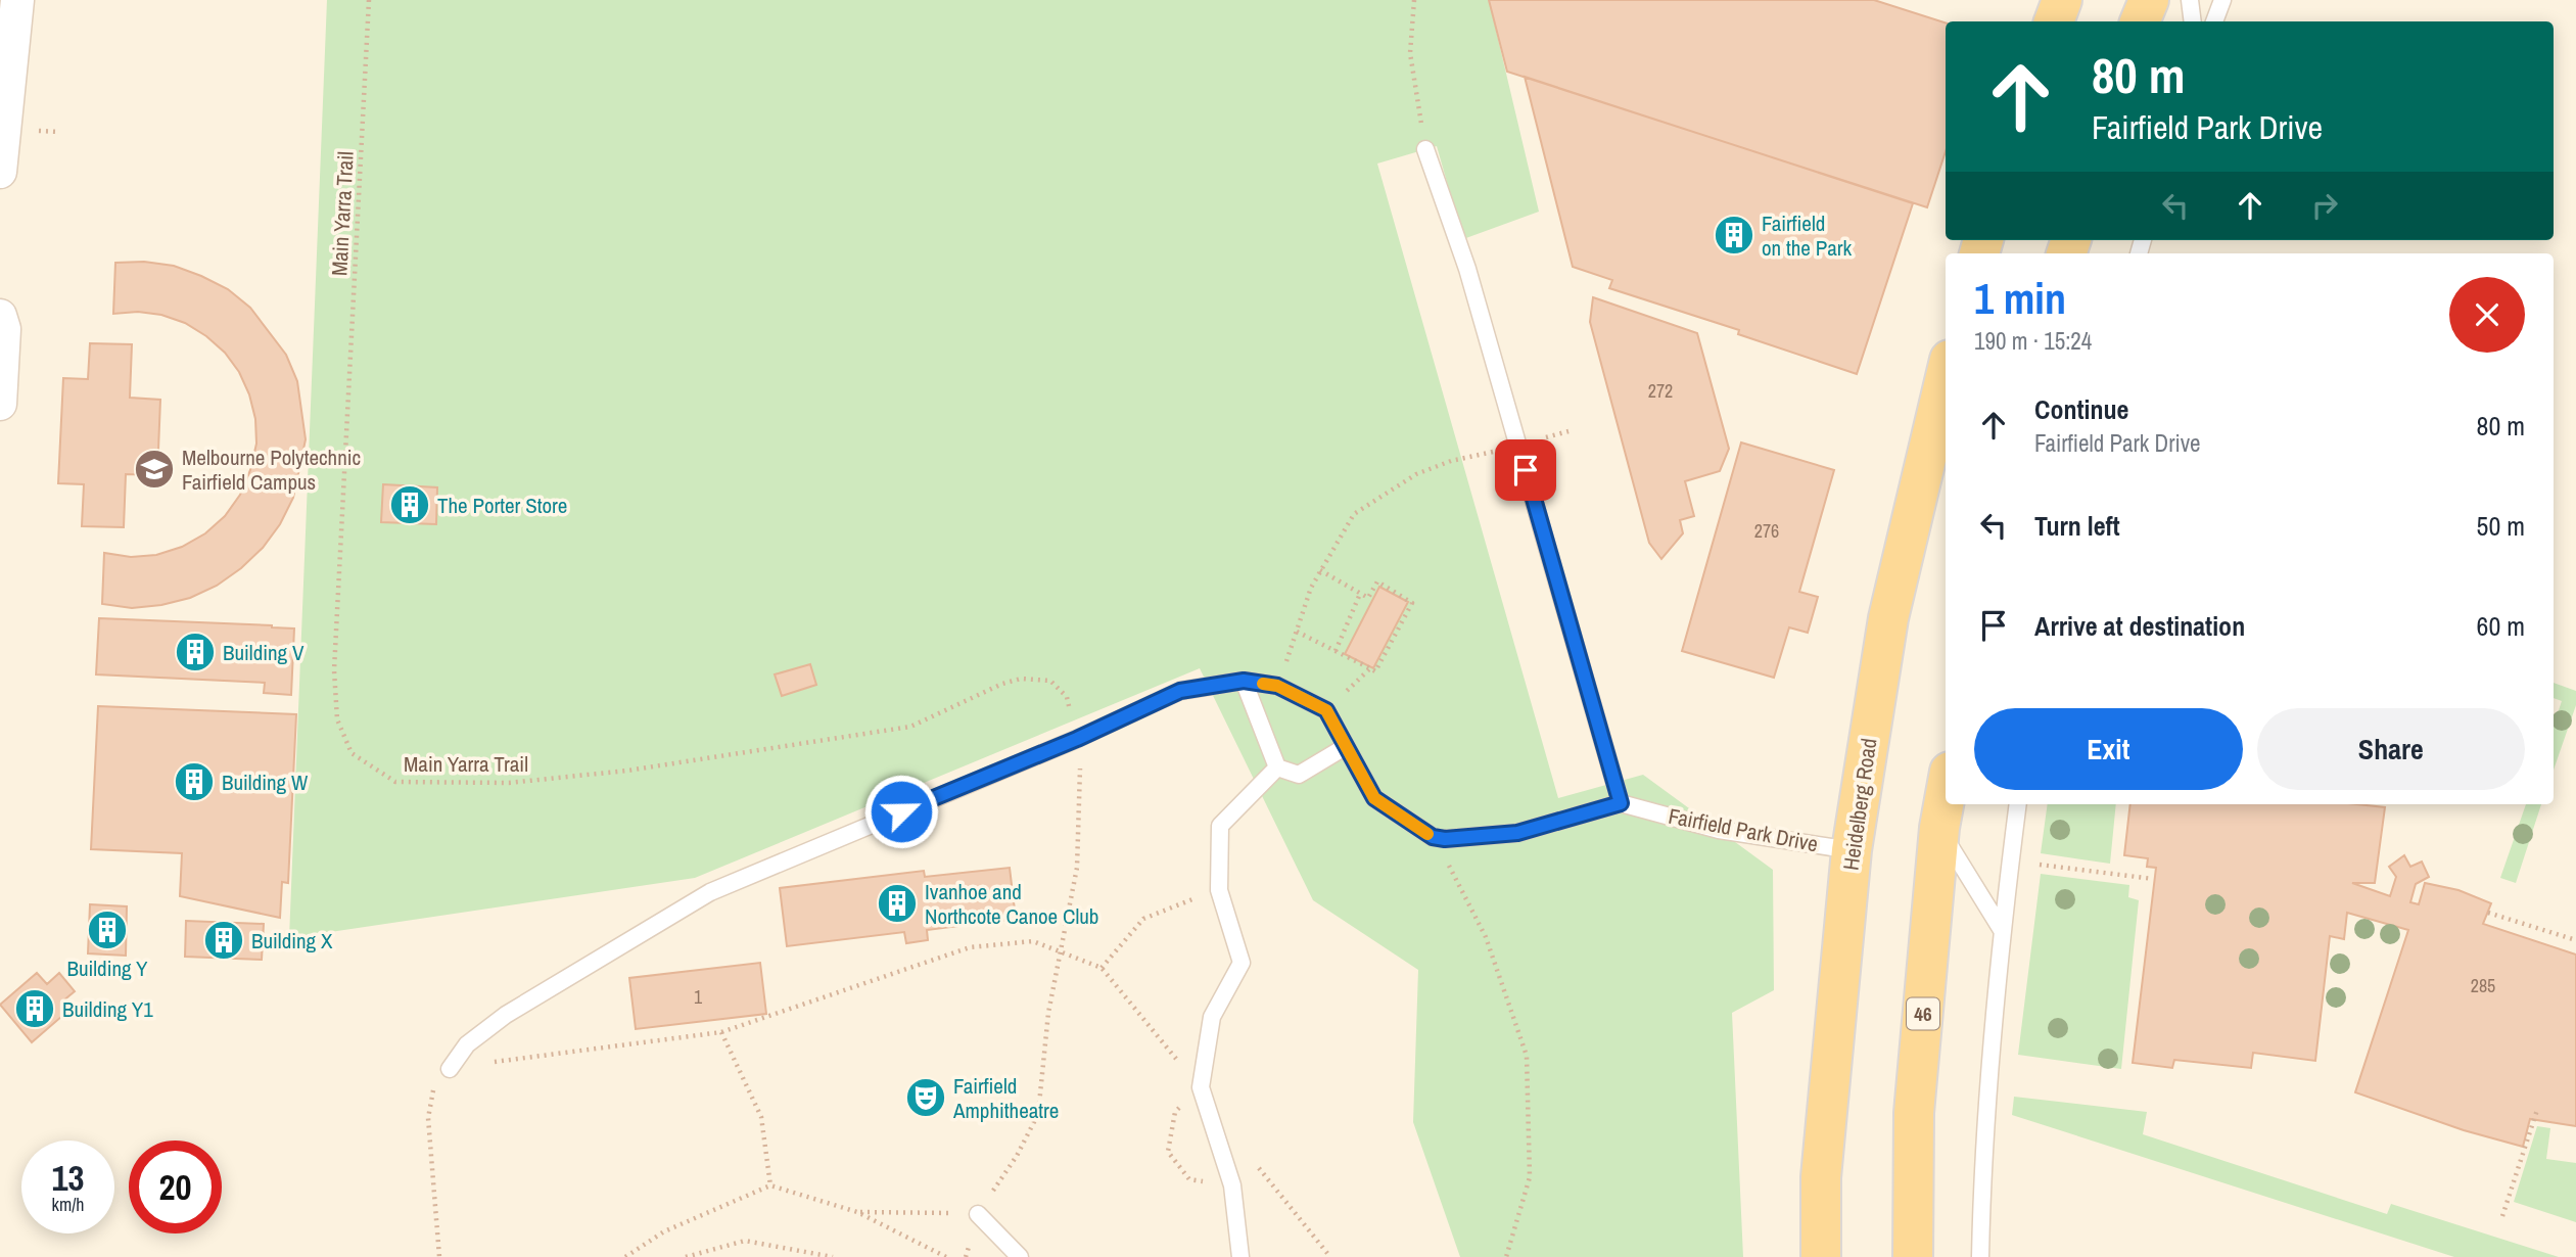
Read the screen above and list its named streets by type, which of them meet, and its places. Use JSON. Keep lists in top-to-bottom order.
{
  "streets": {
    "main road": ["Heidelberg Road", "46"],
    "lane": ["Fairfield Park Drive"],
    "path": ["Main Yarra Trail"]
  },
  "crossings": [
    ["Heidelberg Road", "Fairfield Park Drive"]
  ],
  "places": {
    "building": [
      "Fairfield on the Park",
      "The Porter Store",
      "Building V",
      "Building W",
      "Ivanhoe and Northcote Canoe Club",
      "Building Y",
      "Building X",
      "Building Y1"
    ],
    "school or university": ["Melbourne Polytechnic Fairfield Campus"],
    "theatre": ["Fairfield Amphitheatre"]
  },
  "house_numbers": [
    "272",
    "276",
    "285",
    "1"
  ],
  "page": {
    "turn": ["80 m", "Fairfield Park Drive"],
    "heading": ["1 min", "190 m · 15:24"],
    "list": [
      {
        "name": "Continue",
        "note": "Fairfield Park Drive",
        "value": "80 m"
      },
      {
        "name": "Turn left",
        "value": "50 m"
      },
      {
        "name": "Arrive at destination",
        "value": "60 m"
      }
    ],
    "buttons": ["Exit", "Share"],
    "speed": "13 km/h",
    "limit": "20"
  }
}
